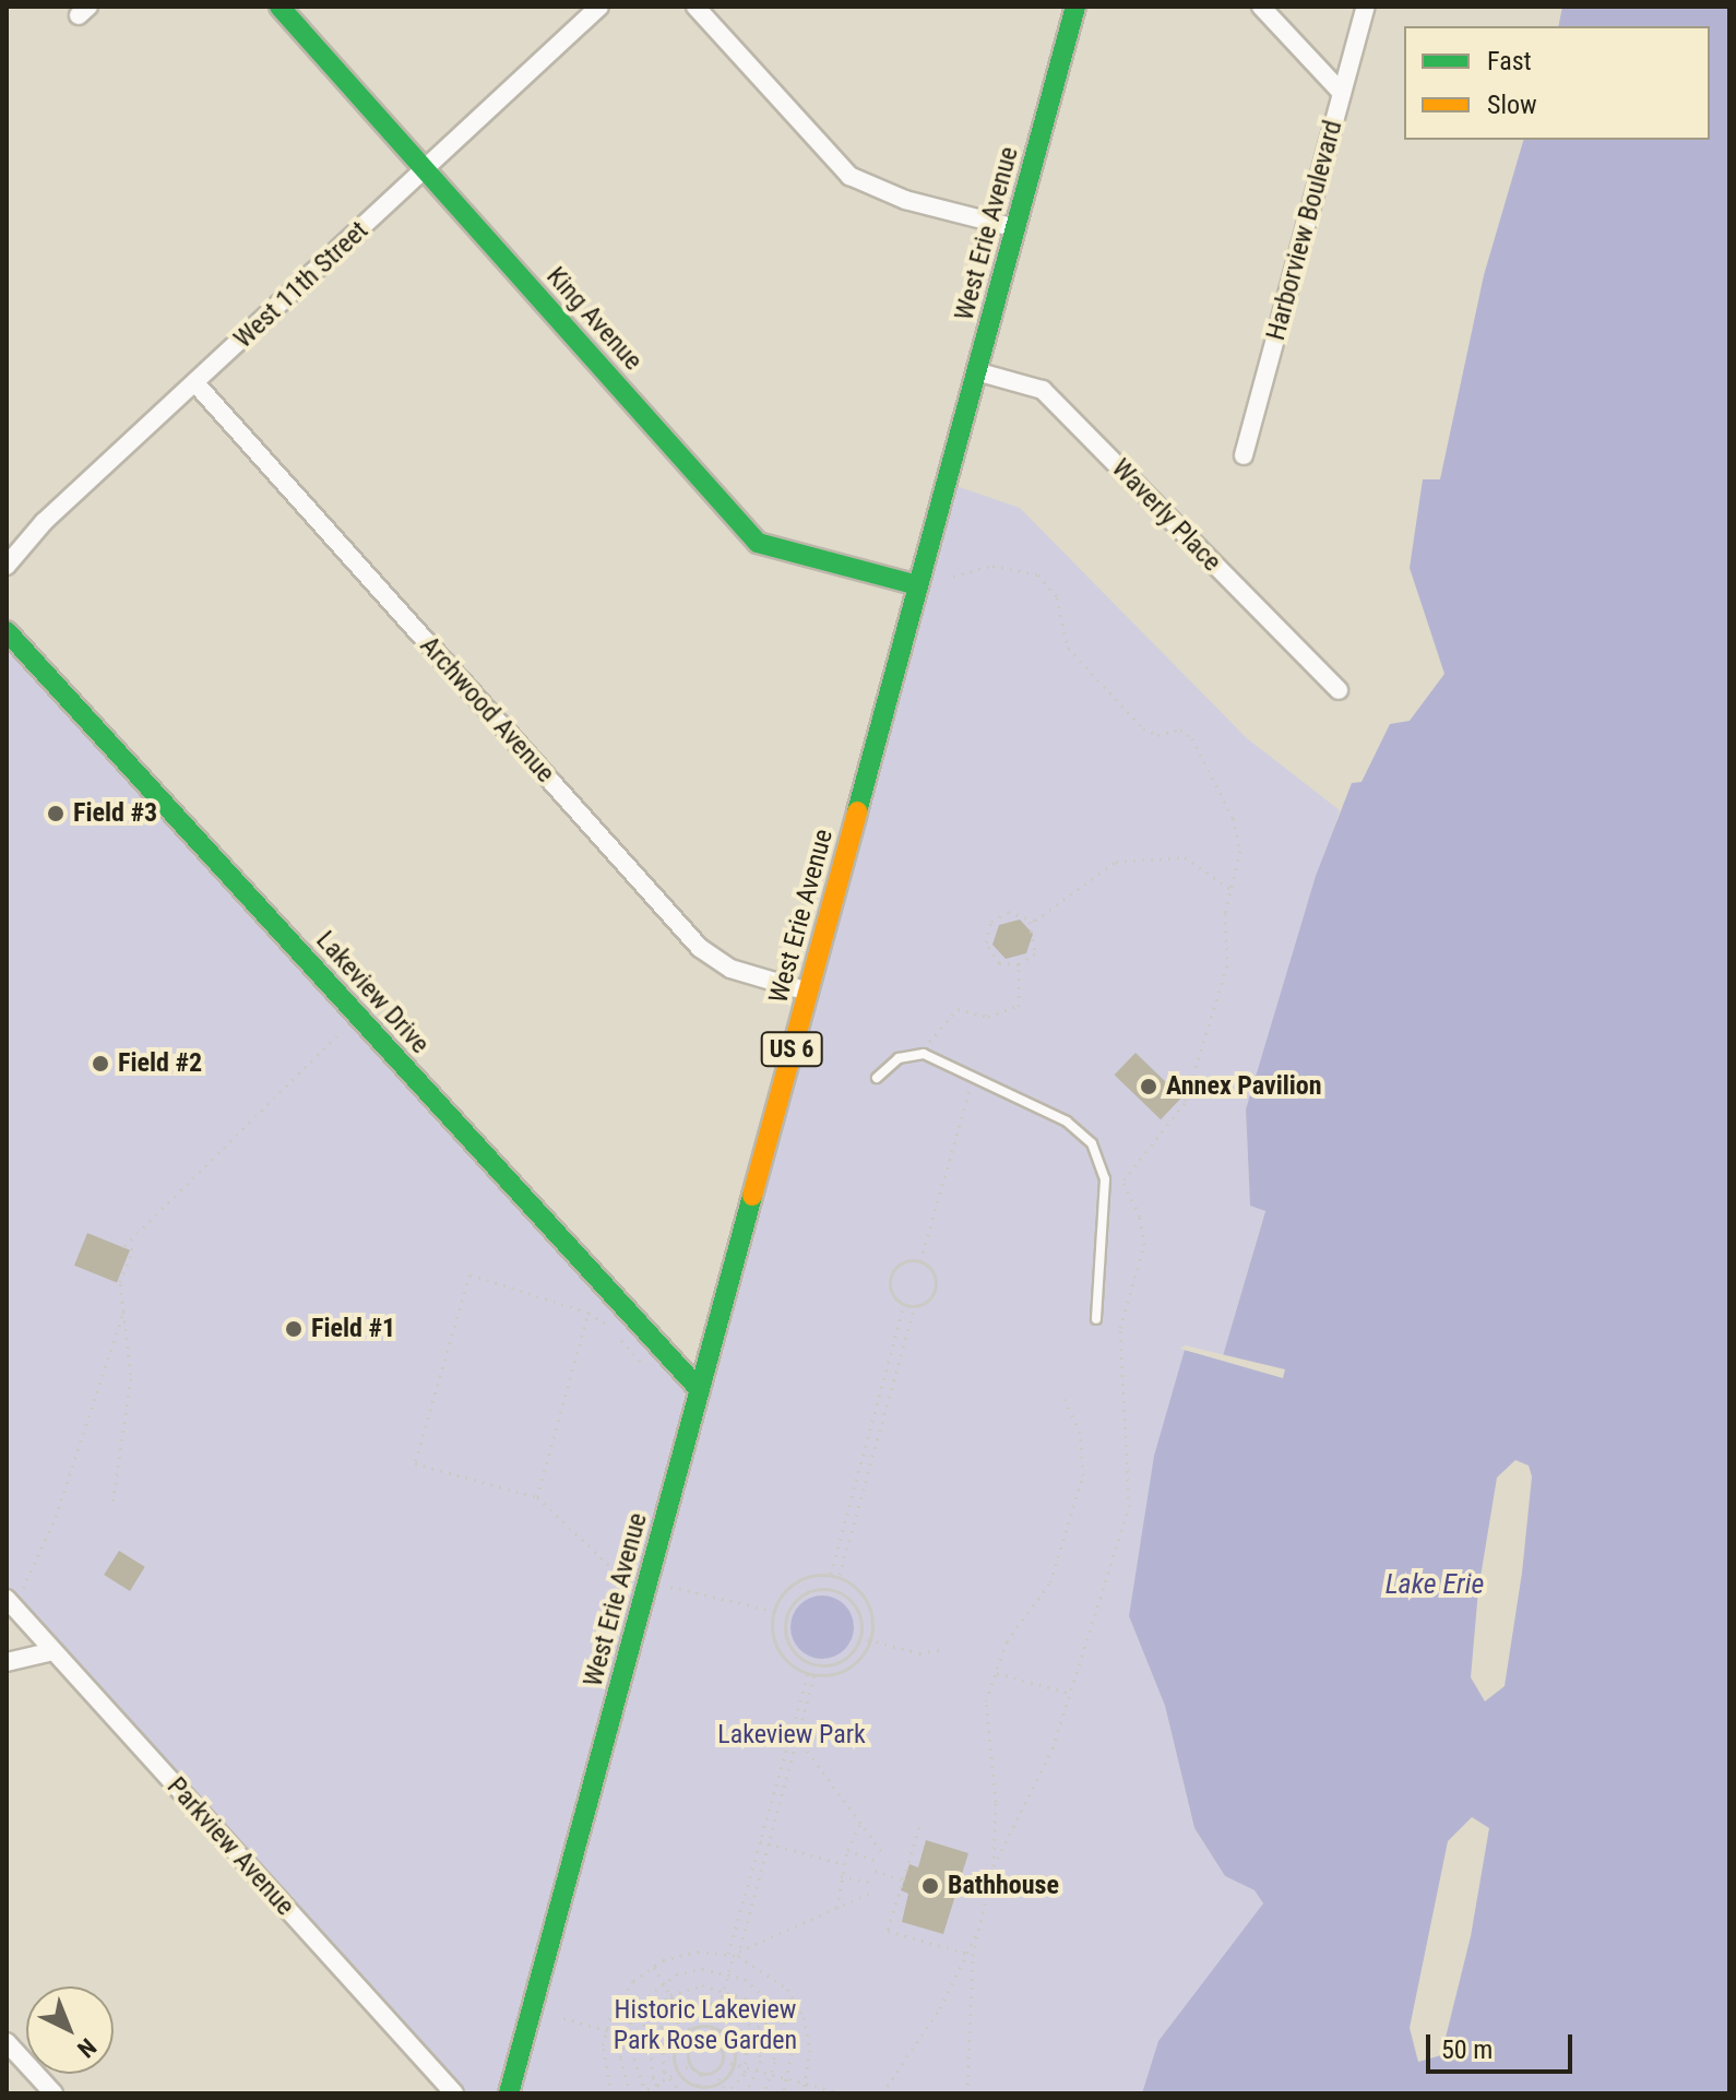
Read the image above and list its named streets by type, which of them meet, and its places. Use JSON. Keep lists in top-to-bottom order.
{
  "streets": {
    "main road": [
      "West Erie Avenue",
      "King Avenue",
      "Lakeview Drive",
      "US 6"
    ],
    "street": [
      "Harborview Boulevard",
      "West 11th Street",
      "Waverly Place",
      "Archwood Avenue",
      "Parkview Avenue"
    ]
  },
  "crossings": [
    ["West Erie Avenue", "King Avenue"],
    ["West Erie Avenue", "Waverly Place"],
    ["West Erie Avenue", "Archwood Avenue"],
    ["West Erie Avenue", "Lakeview Drive"],
    ["West 11th Street", "King Avenue"],
    ["West 11th Street", "Archwood Avenue"]
  ],
  "water": ["Lake Erie"],
  "parks": ["Lakeview Park", "Historic Lakeview Park Rose Garden"],
  "places": [
    "Field #3",
    "Field #2",
    "Annex Pavilion",
    "Field #1",
    "Bathhouse"
  ],
  "legend": ["Fast", "Slow"],
  "scale_bar": "50 m",
  "north": "bottom right"
}
